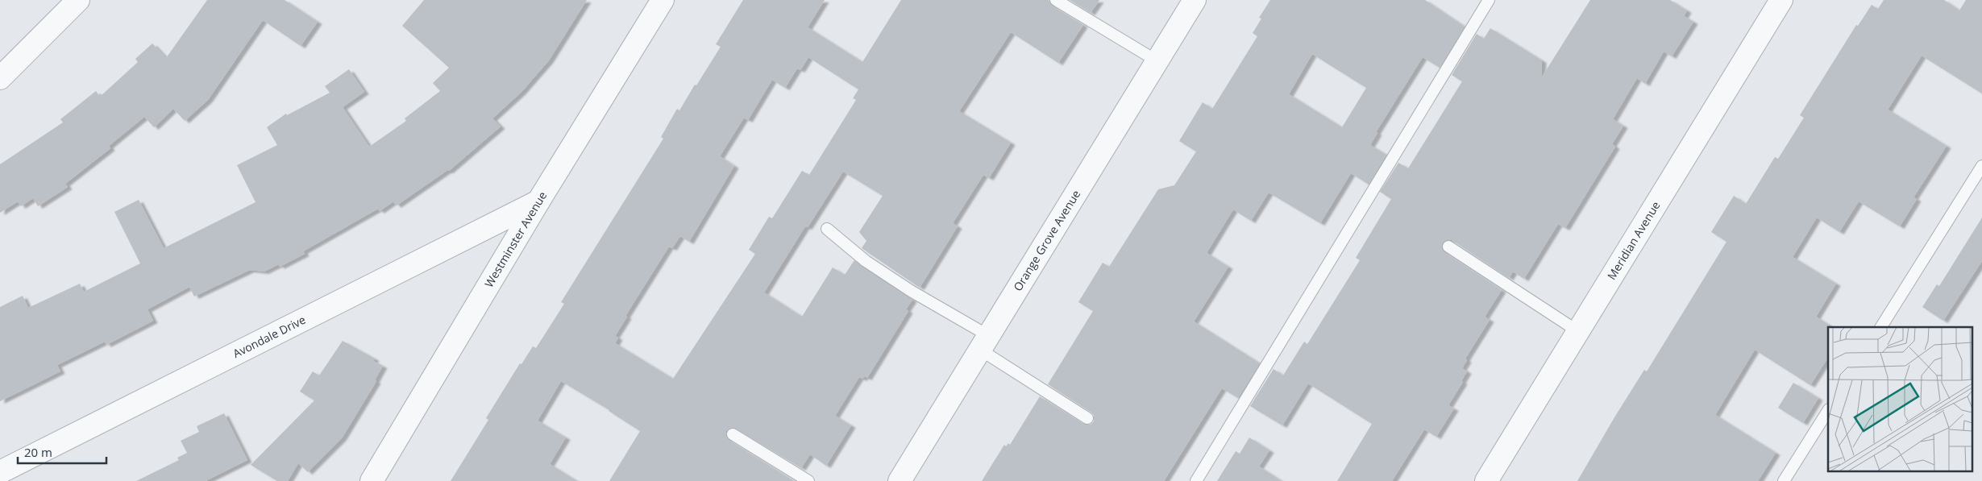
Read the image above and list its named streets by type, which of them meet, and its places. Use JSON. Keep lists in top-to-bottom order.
{
  "streets": {
    "street": [
      "Westminster Avenue",
      "Orange Grove Avenue",
      "Meridian Avenue",
      "Avondale Drive"
    ]
  },
  "crossings": [
    ["Westminster Avenue", "Avondale Drive"]
  ],
  "scale_bar": "20 m"
}
